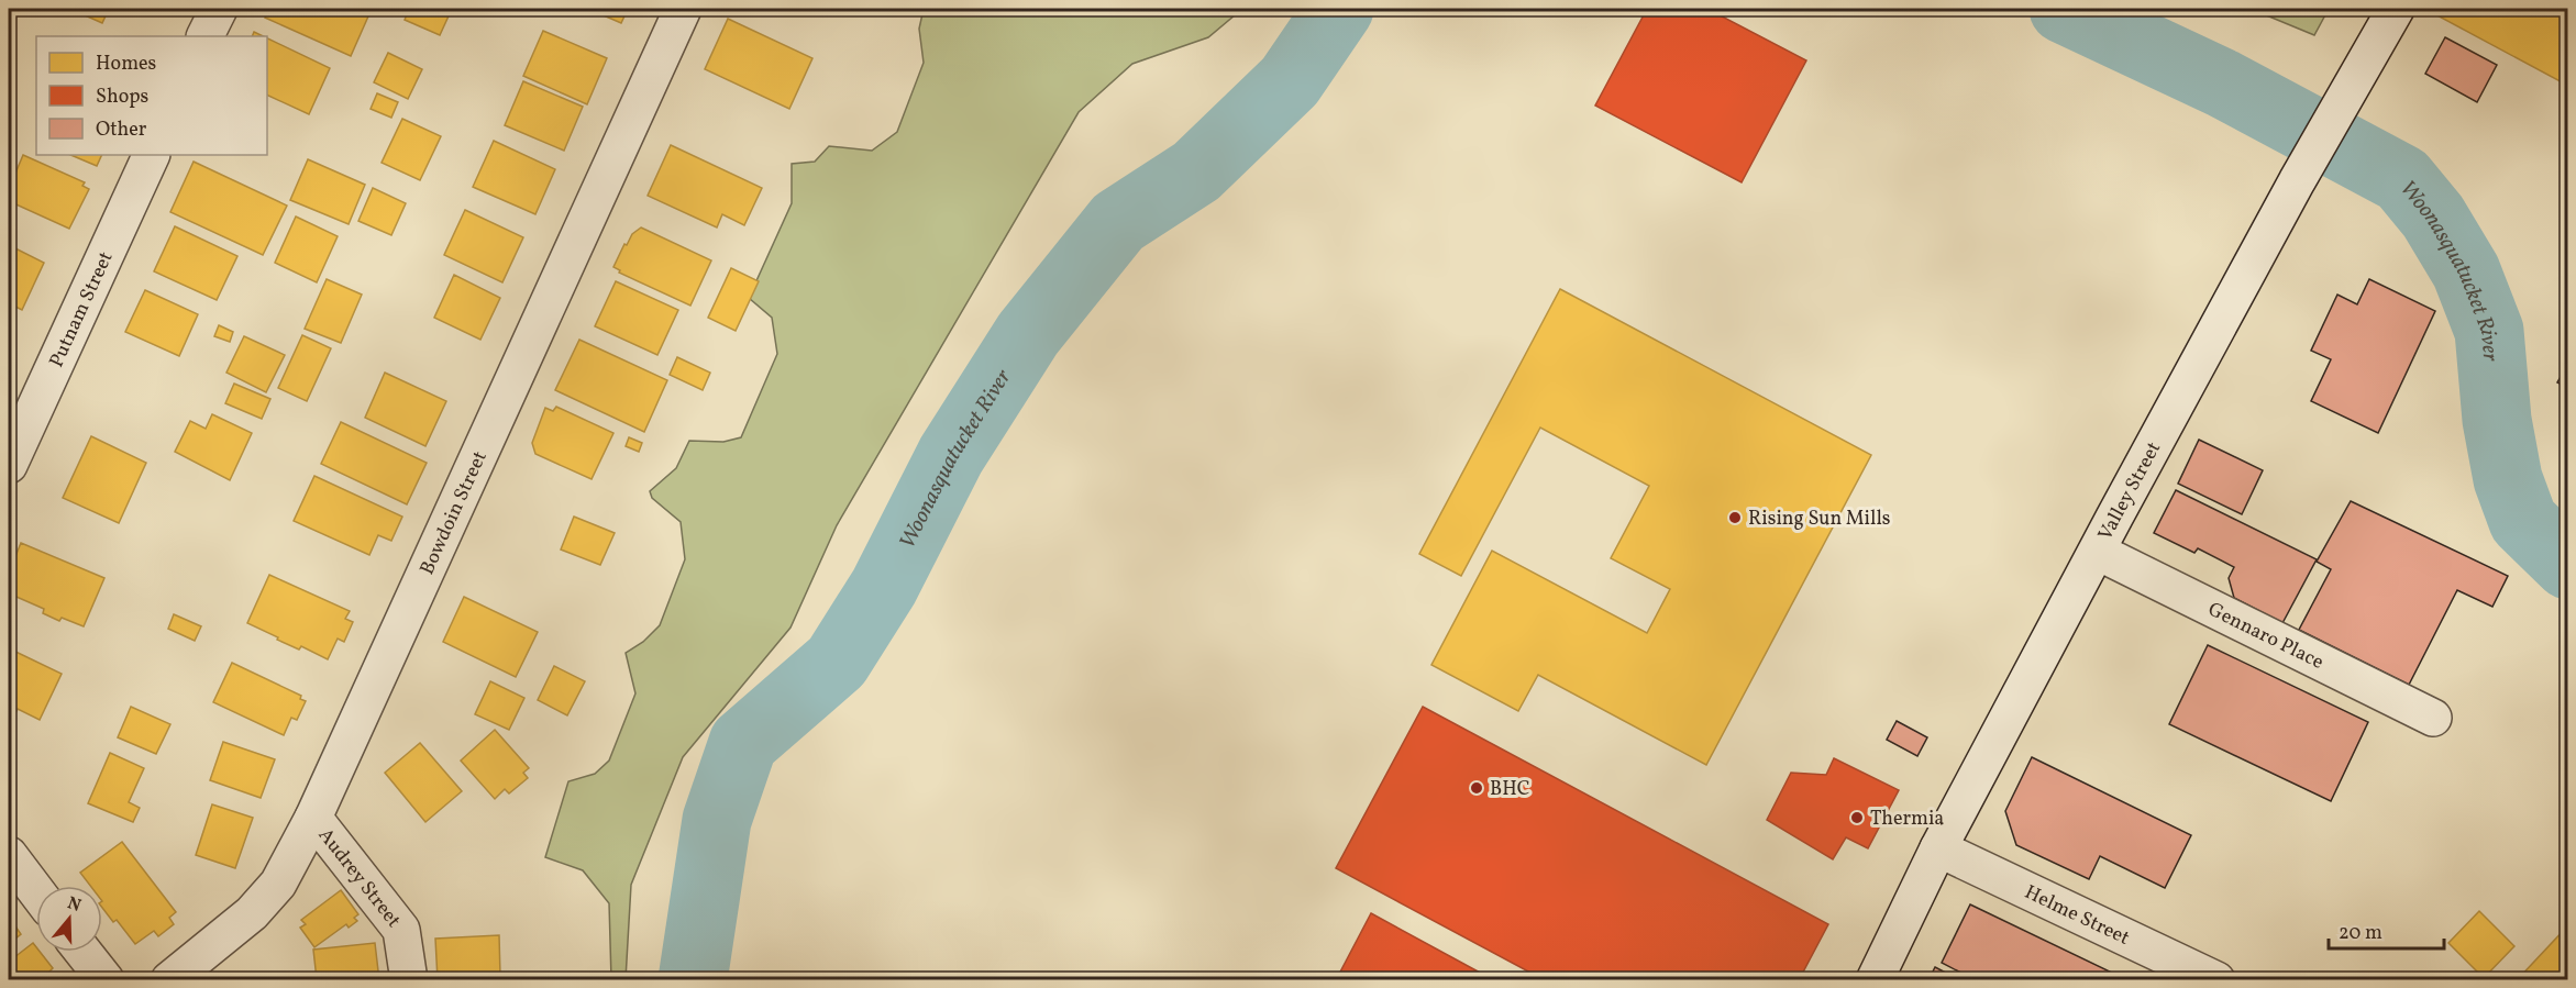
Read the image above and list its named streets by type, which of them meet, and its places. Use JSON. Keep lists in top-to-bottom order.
{
  "streets": {
    "street": [
      "Putnam Street",
      "Valley Street",
      "Bowdoin Street",
      "Gennaro Place",
      "Audrey Street",
      "Helme Street"
    ]
  },
  "crossings": [
    ["Valley Street", "Gennaro Place"],
    ["Valley Street", "Helme Street"],
    ["Bowdoin Street", "Audrey Street"]
  ],
  "water": ["Woonasquatucket River"],
  "places": ["Rising Sun Mills", "BHC", "Thermia"],
  "legend": ["Homes", "Shops", "Other"],
  "scale_bar": "20 m",
  "north": "top"
}
